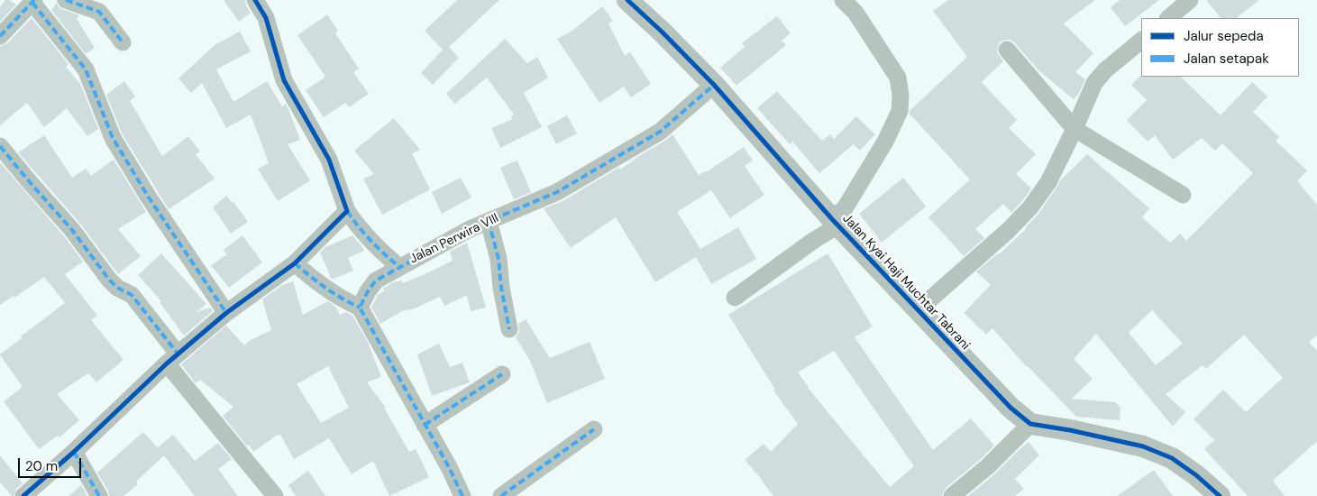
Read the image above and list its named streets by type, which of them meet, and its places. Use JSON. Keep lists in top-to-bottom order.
{
  "streets": {
    "street": ["Jalan Perwira VIII", "Jalan Kyai Haji Muchtar Tabrani"]
  },
  "crossings": [
    ["Jalan Perwira VIII", "Jalan Kyai Haji Muchtar Tabrani"]
  ],
  "legend": ["Jalur sepeda", "Jalan setapak"],
  "scale_bar": "20 m"
}
